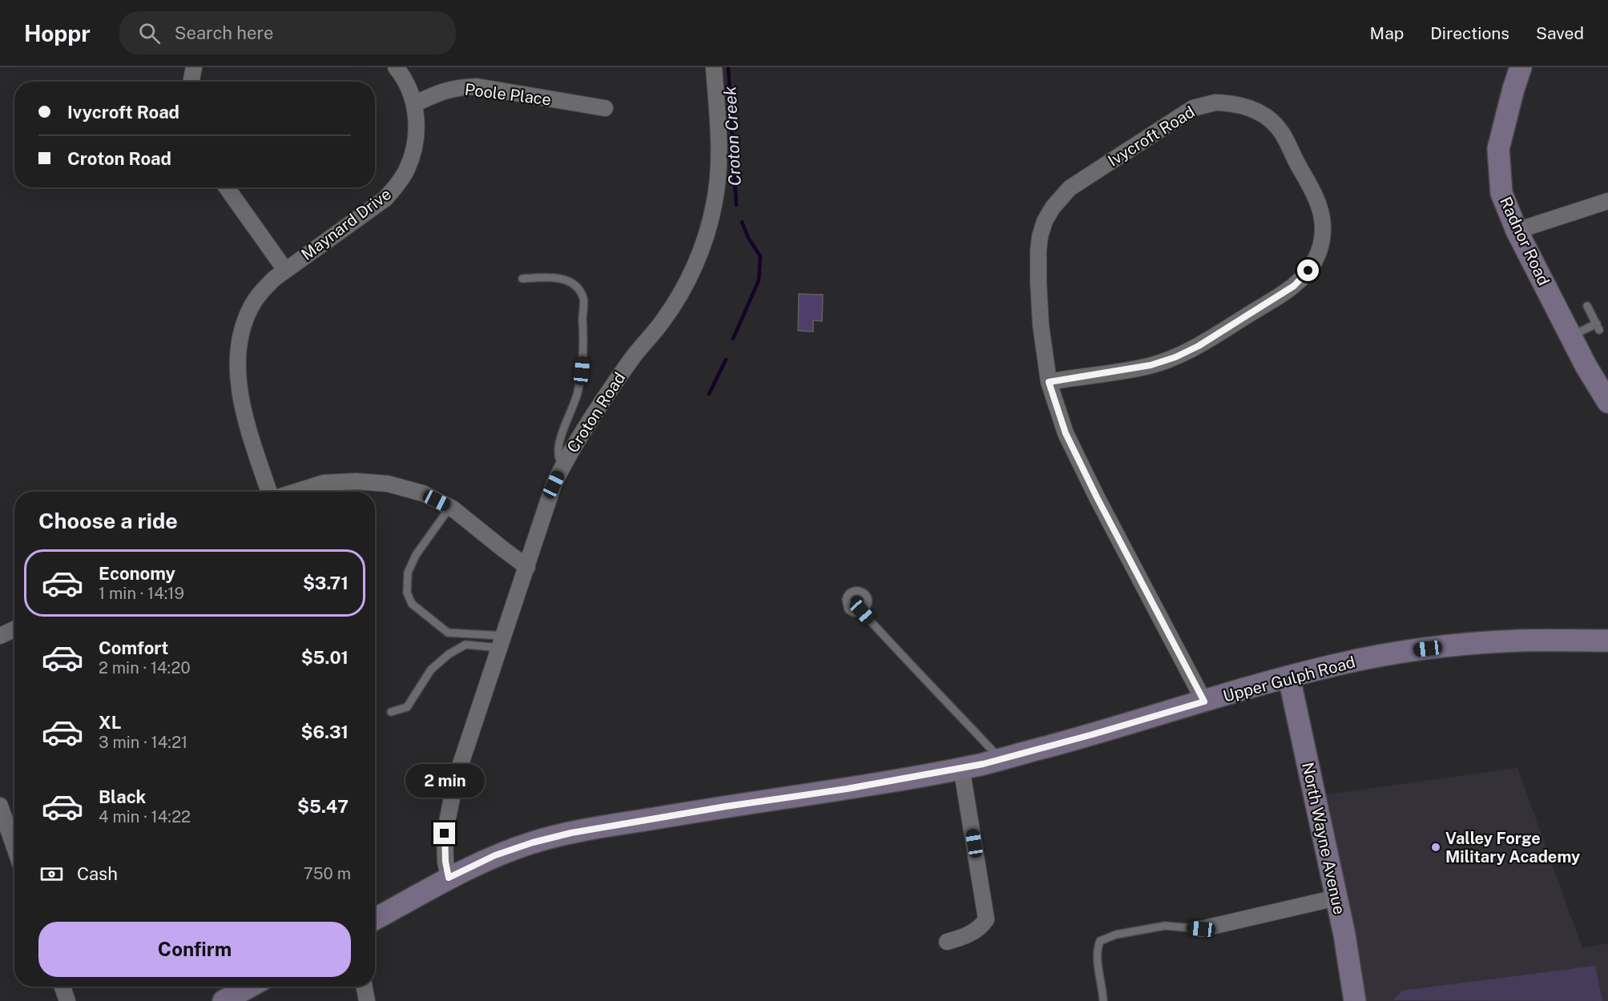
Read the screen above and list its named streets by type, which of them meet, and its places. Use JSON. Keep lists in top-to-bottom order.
{
  "streets": {
    "street": [
      "Poole Place",
      "Ivycroft Road",
      "Maynard Drive",
      "Radnor Road",
      "Croton Road",
      "Upper Gulph Road",
      "North Wayne Avenue"
    ]
  },
  "crossings": [
    ["Poole Place", "Maynard Drive"],
    ["Ivycroft Road", "Upper Gulph Road"],
    ["Croton Road", "Upper Gulph Road"],
    ["Upper Gulph Road", "North Wayne Avenue"]
  ],
  "water": ["Croton Creek"],
  "places": ["Valley Forge Military Academy"],
  "page": {
    "header": "Hoppr",
    "search": "Search here",
    "nav": ["Map", "Directions", "Saved"],
    "banner": ["Ivycroft Road", "Croton Road"],
    "heading": "Choose a ride",
    "list": [
      {
        "name": "Economy",
        "note": "1 min · 14:19",
        "value": "$3.71"
      },
      {
        "name": "Comfort",
        "note": "2 min · 14:20",
        "value": "$5.01"
      },
      {
        "name": "XL",
        "note": "3 min · 14:21",
        "value": "$6.31"
      },
      {
        "name": "Black",
        "note": "4 min · 14:22",
        "value": "$5.47"
      }
    ],
    "bubble": "2 min",
    "pay": ["Cash", "750 m"],
    "buttons": "Confirm"
  }
}
